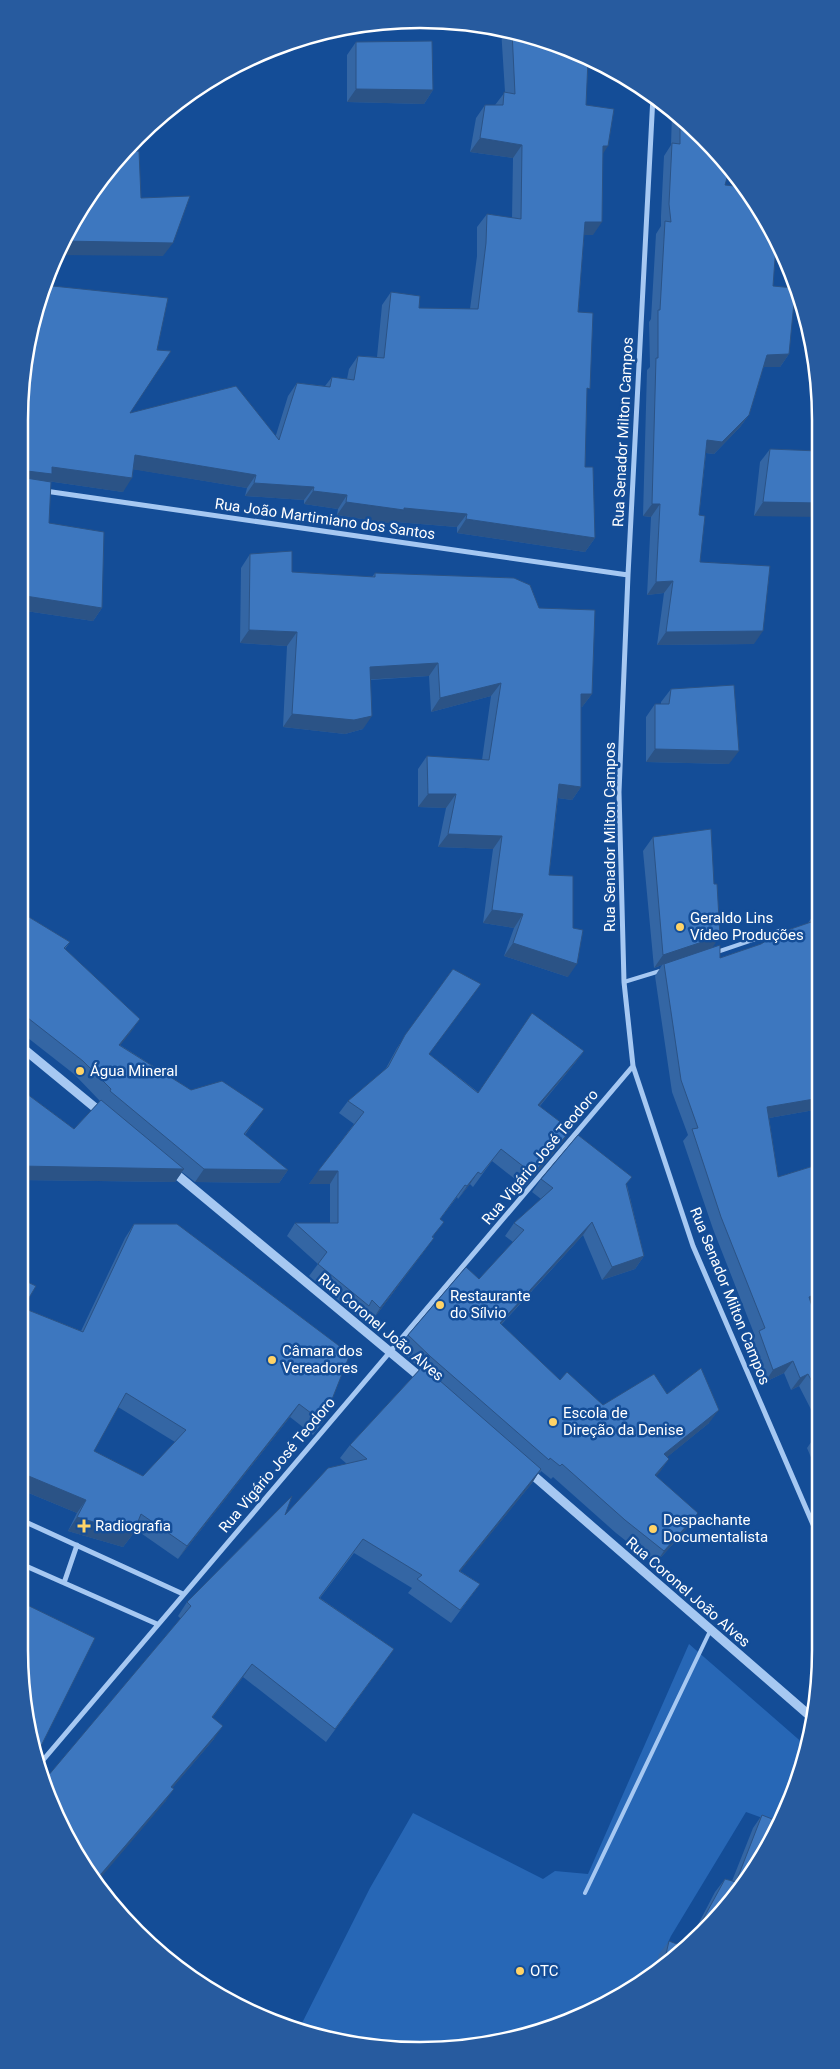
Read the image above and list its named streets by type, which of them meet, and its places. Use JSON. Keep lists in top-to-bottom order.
{
  "streets": {
    "street": [
      "Rua Senador Milton Campos",
      "Rua João Martimiano dos Santos",
      "Rua Vigário José Teodoro",
      "Rua Coronel João Alves"
    ]
  },
  "crossings": [
    ["Rua Senador Milton Campos", "Rua João Martimiano dos Santos"],
    ["Rua Senador Milton Campos", "Rua Vigário José Teodoro"],
    ["Rua Vigário José Teodoro", "Rua Coronel João Alves"]
  ],
  "places": {
    "other": [
      "Geraldo Lins Vídeo Produções",
      "Água Mineral",
      "Restaurante do Sílvio",
      "Câmara dos Vereadores",
      "Escola de Direção da Denise",
      "Despachante Documentalista",
      "OTC"
    ],
    "health": ["Radiografia"]
  }
}
